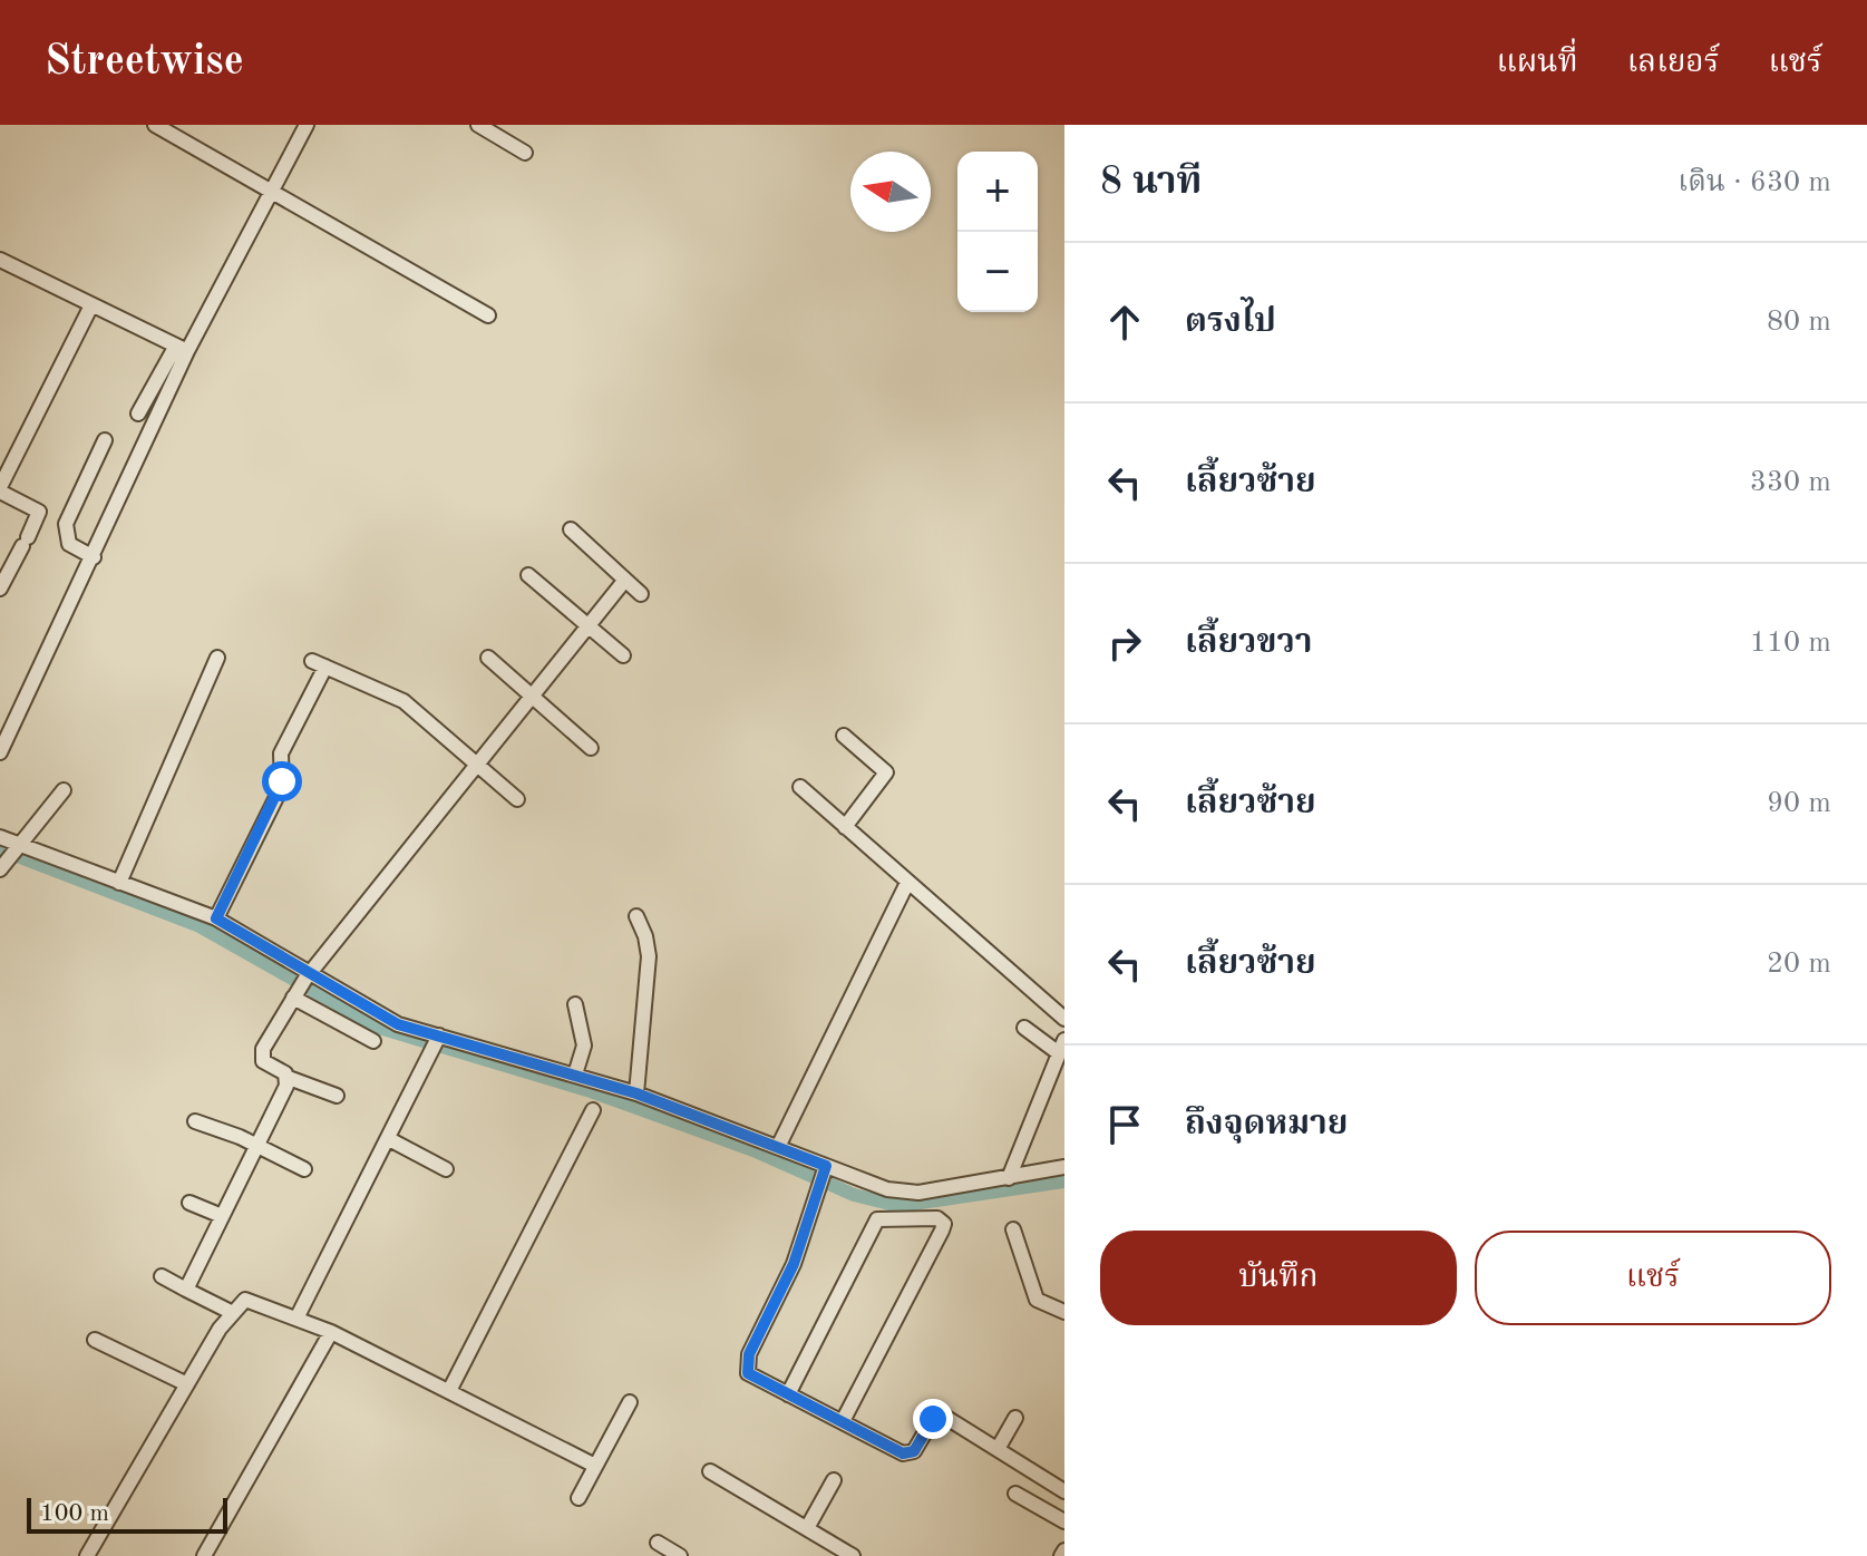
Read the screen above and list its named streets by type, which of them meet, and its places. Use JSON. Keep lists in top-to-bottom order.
{
  "scale_bar": "100 m",
  "north": "left",
  "page": {
    "header": "Streetwise",
    "nav": ["แผนที่", "เลเยอร์", "แชร์"],
    "heading": ["8 นาที", "เดิน · 630 m"],
    "map_buttons": ["+", "−"],
    "list": [
      ["ตรงไป", "80 m"],
      ["เลี้ยวซ้าย", "330 m"],
      ["เลี้ยวขวา", "110 m"],
      ["เลี้ยวซ้าย", "90 m"],
      ["เลี้ยวซ้าย", "20 m"],
      "ถึงจุดหมาย"
    ],
    "buttons": ["บันทึก", "แชร์"],
    "scale": "100 m"
  }
}
